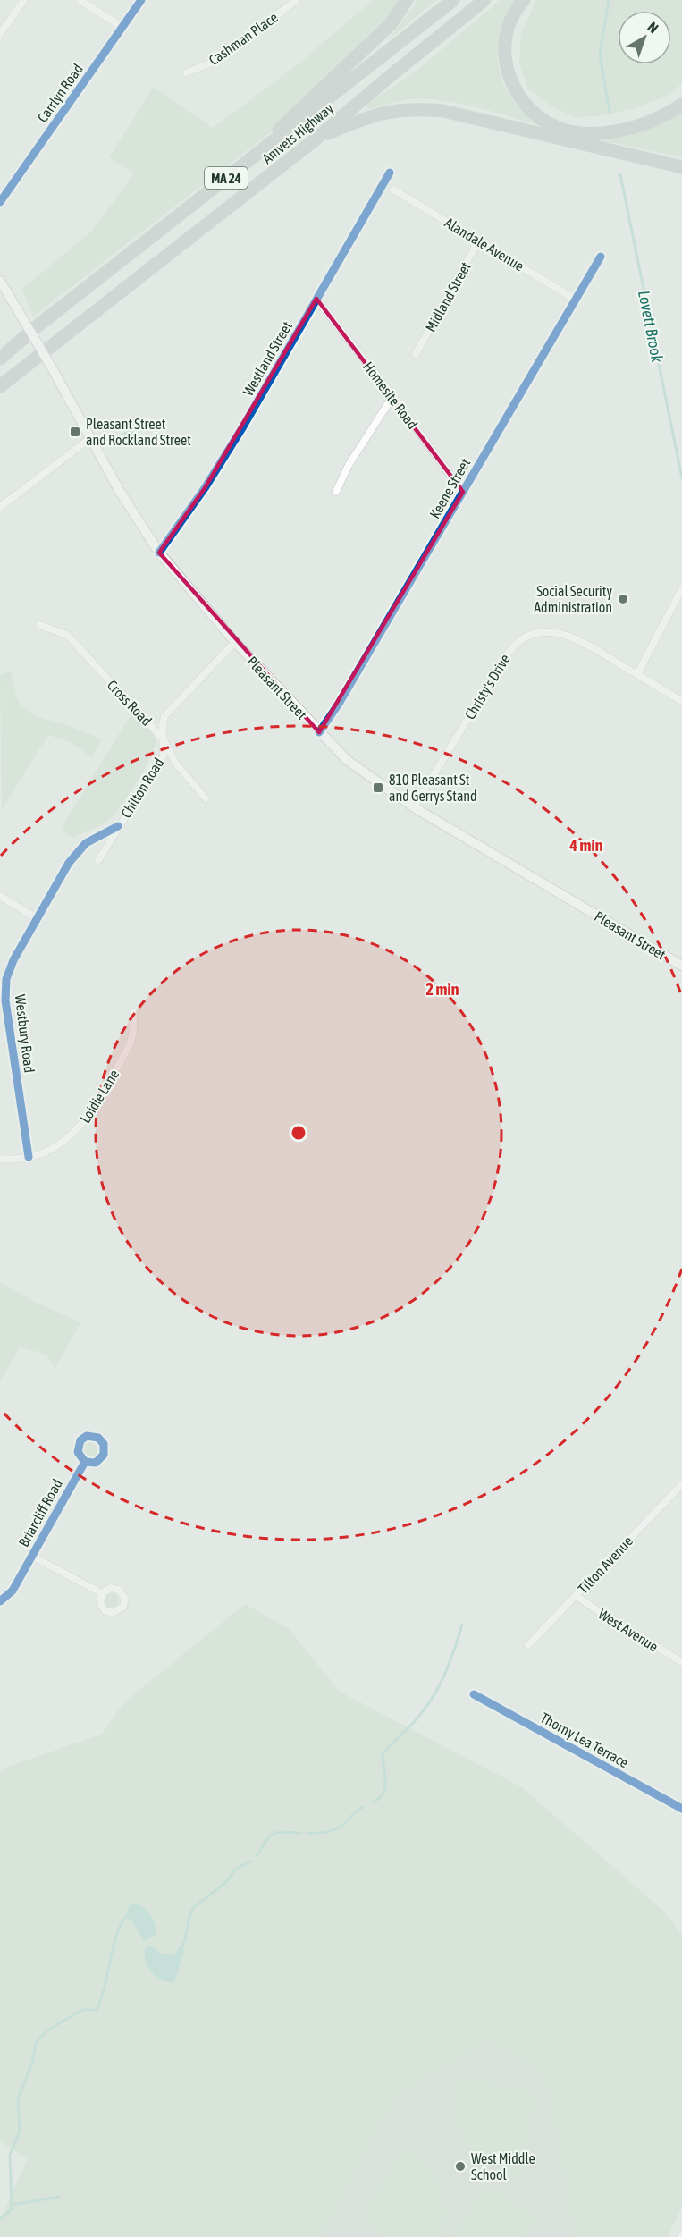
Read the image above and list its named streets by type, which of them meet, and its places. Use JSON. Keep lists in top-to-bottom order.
{
  "streets": {
    "highway": ["Amvets Highway", "MA 24"],
    "main road": ["Pleasant Street"],
    "street": [
      "Cashman Place",
      "Carrlyn Road",
      "Alandale Avenue",
      "Midland Street",
      "Westland Street",
      "Homesite Road",
      "Keene Street",
      "Christy's Drive",
      "Cross Road",
      "Chilton Road",
      "Westbury Road",
      "Loidie Lane",
      "Briarcliff Road",
      "Tilton Avenue",
      "West Avenue",
      "Thorny Lea Terrace"
    ]
  },
  "crossings": [
    ["Alandale Avenue", "Midland Street"],
    ["Alandale Avenue", "Keene Street"],
    ["Westland Street", "Homesite Road"],
    ["Westland Street", "Pleasant Street"],
    ["Homesite Road", "Keene Street"],
    ["Keene Street", "Pleasant Street"],
    ["Christy's Drive", "Pleasant Street"],
    ["Pleasant Street", "Chilton Road"],
    ["Cross Road", "Chilton Road"],
    ["Chilton Road", "Westbury Road"],
    ["Westbury Road", "Loidie Lane"],
    ["Tilton Avenue", "West Avenue"]
  ],
  "water": ["Lovett Brook"],
  "places": {
    "transit": ["Pleasant Street and Rockland Street", "810 Pleasant St and Gerrys Stand"],
    "other": ["Social Security Administration", "West Middle School"]
  },
  "north": "top right",
  "rings": ["4 min", "2 min"]
}
